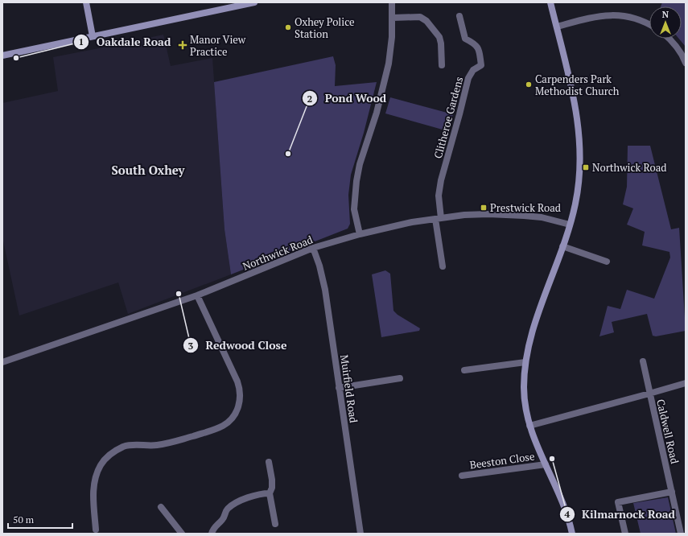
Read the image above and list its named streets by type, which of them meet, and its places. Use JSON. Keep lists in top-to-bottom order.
{
  "streets": {
    "street": [
      "Clitheroe Gardens",
      "Northwick Road",
      "Muirfield Road",
      "Caldwell Road",
      "Beeston Close"
    ]
  },
  "crossings": [
    ["Clitheroe Gardens", "Northwick Road"],
    ["Northwick Road", "Muirfield Road"]
  ],
  "districts": ["South Oxhey"],
  "places": {
    "other": [
      "Oxhey Police Station",
      "Oakdale Road",
      "Carpenders Park Methodist Church",
      "Pond Wood",
      "Redwood Close",
      "Kilmarnock Road"
    ],
    "health": ["Manor View Practice"],
    "transit": ["Northwick Road", "Prestwick Road"]
  },
  "scale_bar": "50 m",
  "north": "top"
}
